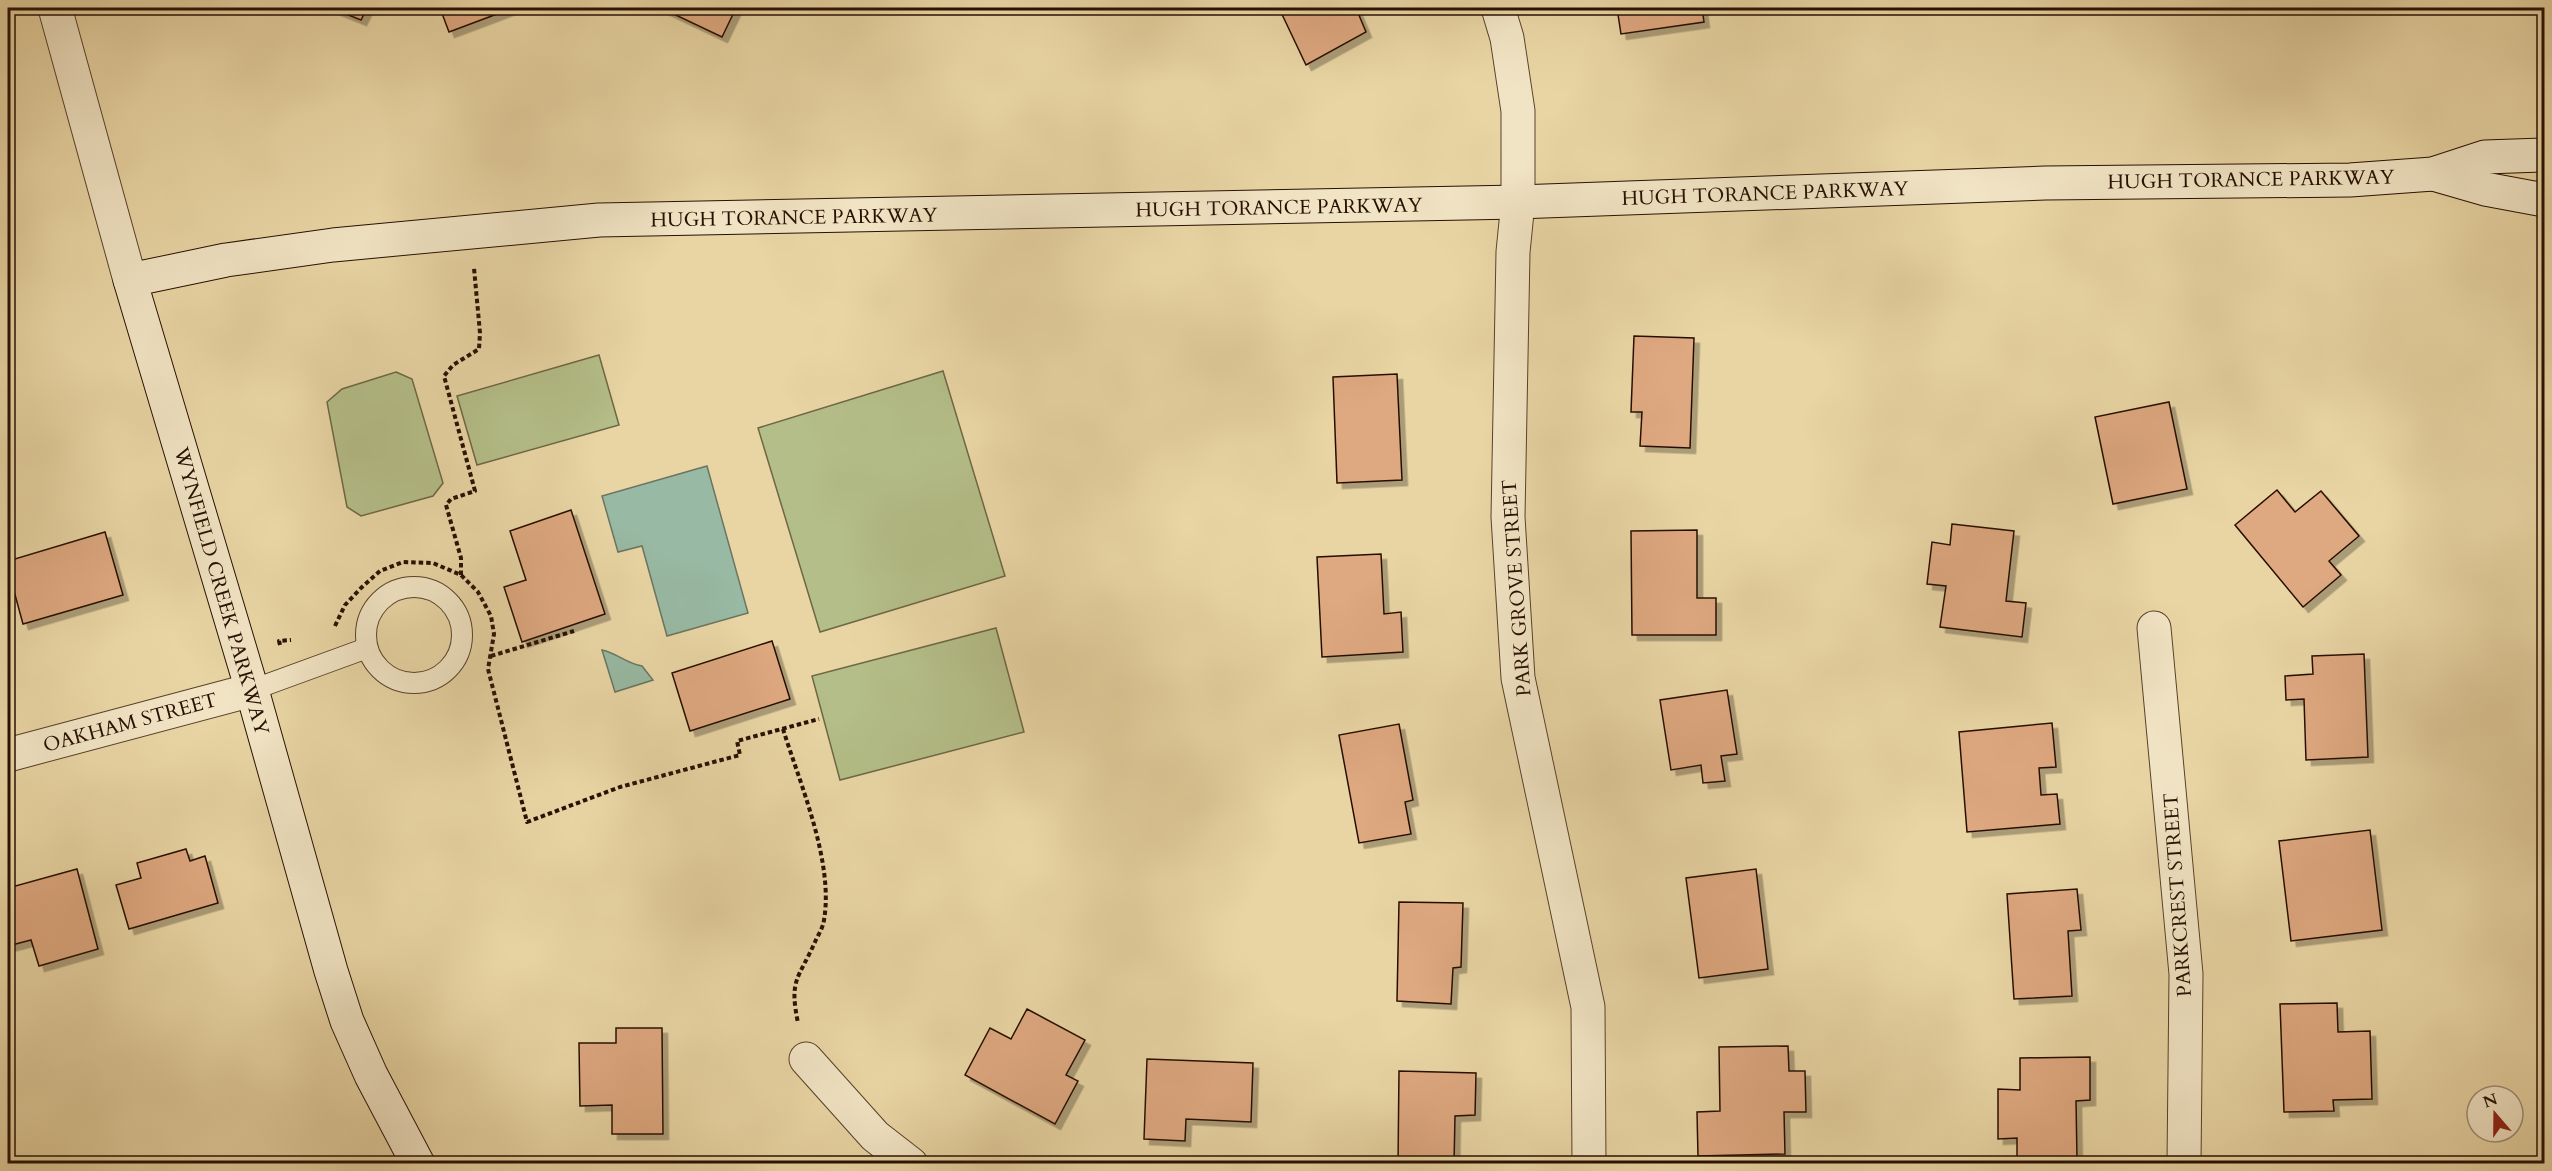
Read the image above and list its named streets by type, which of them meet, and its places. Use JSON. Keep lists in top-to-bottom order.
{
  "streets": {
    "street": [
      "HUGH TORANCE PARKWAY",
      "PARK GROVE STREET",
      "WYNFIELD CREEK PARKWAY",
      "OAKHAM STREET",
      "PARKCREST STREET"
    ]
  },
  "crossings": [
    ["HUGH TORANCE PARKWAY", "PARK GROVE STREET"],
    ["HUGH TORANCE PARKWAY", "WYNFIELD CREEK PARKWAY"],
    ["WYNFIELD CREEK PARKWAY", "OAKHAM STREET"]
  ],
  "north": "top"
}
